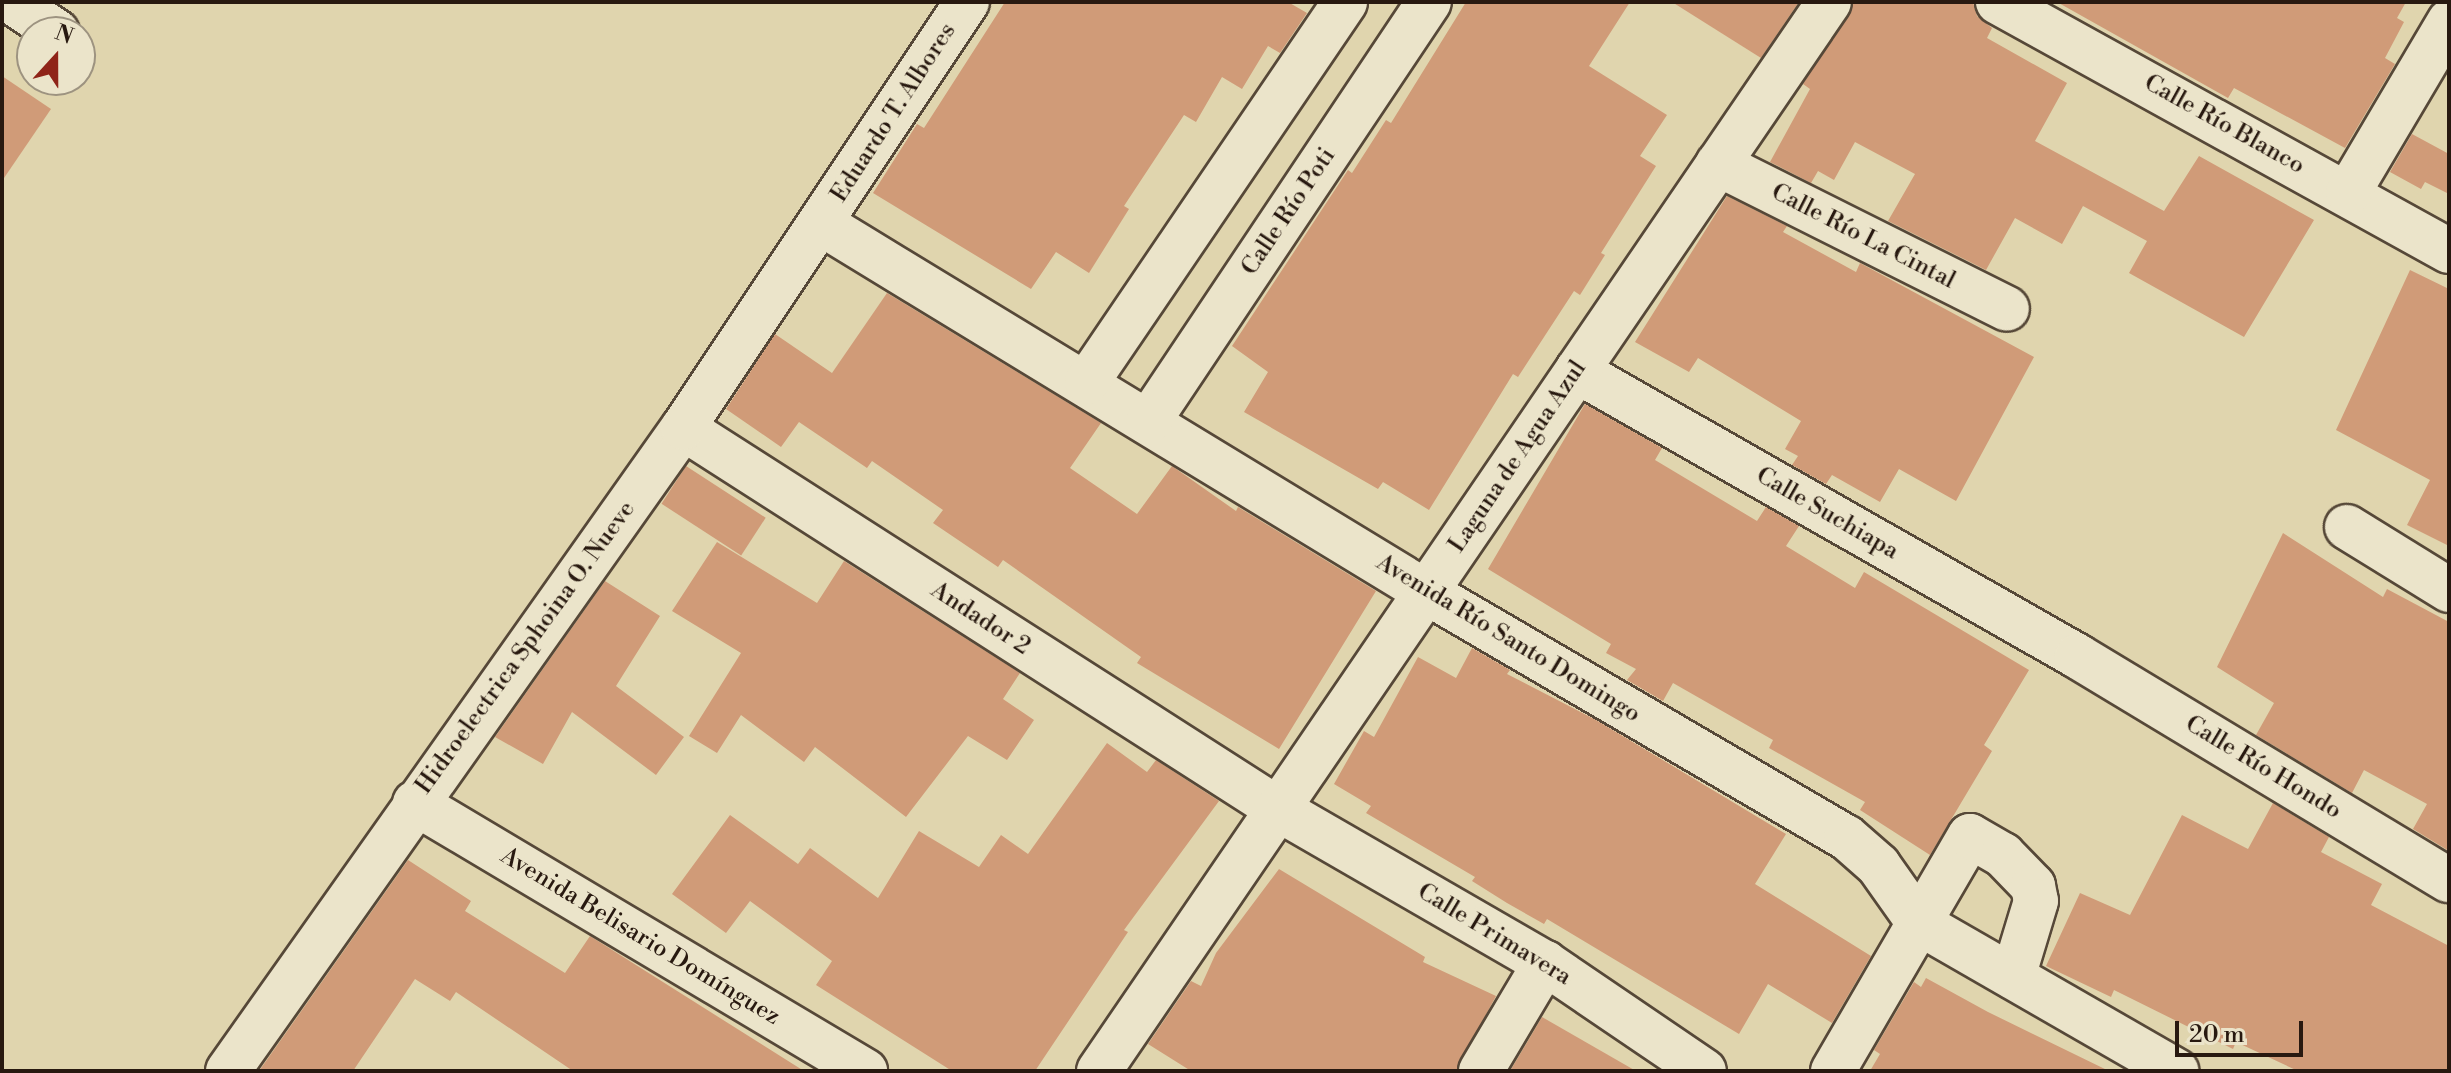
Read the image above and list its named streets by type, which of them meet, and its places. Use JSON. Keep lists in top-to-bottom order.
{
  "streets": {
    "street": [
      "Eduardo T. Albores",
      "Calle Río Blanco",
      "Calle Río Poti",
      "Calle Río La Cintal",
      "Laguna de Agua Azul",
      "Calle Suchiapa",
      "Andador 2",
      "Avenida Río Santo Domingo",
      "Hidroelectrica Sphoina O. Nueve",
      "Calle Río Hondo",
      "Calle Primavera",
      "Avenida Belisario Domínguez"
    ]
  },
  "crossings": [
    ["Eduardo T. Albores", "Avenida Río Santo Domingo"],
    ["Eduardo T. Albores", "Hidroelectrica Sphoina O. Nueve"],
    ["Calle Río Poti", "Avenida Río Santo Domingo"],
    ["Calle Río La Cintal", "Laguna de Agua Azul"],
    ["Laguna de Agua Azul", "Calle Suchiapa"],
    ["Laguna de Agua Azul", "Andador 2"],
    ["Laguna de Agua Azul", "Avenida Río Santo Domingo"],
    ["Laguna de Agua Azul", "Calle Primavera"],
    ["Calle Suchiapa", "Calle Río Hondo"],
    ["Andador 2", "Hidroelectrica Sphoina O. Nueve"],
    ["Andador 2", "Calle Primavera"],
    ["Avenida Río Santo Domingo", "Hidroelectrica Sphoina O. Nueve"],
    ["Hidroelectrica Sphoina O. Nueve", "Avenida Belisario Domínguez"]
  ],
  "scale_bar": "20 m",
  "north": "top"
}
